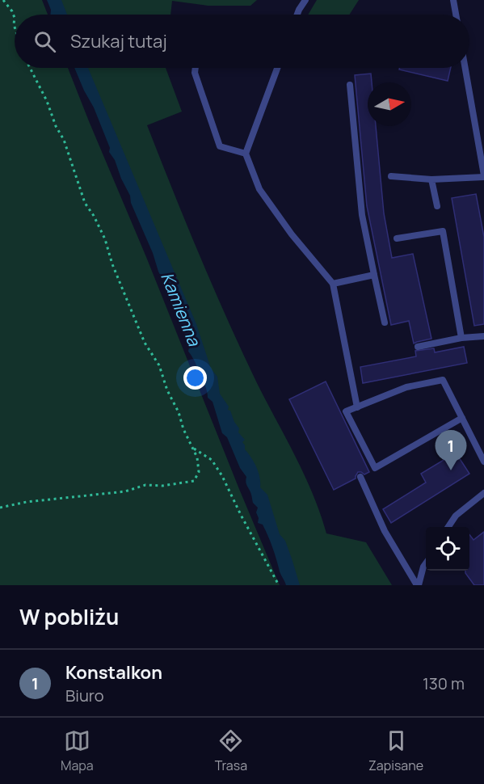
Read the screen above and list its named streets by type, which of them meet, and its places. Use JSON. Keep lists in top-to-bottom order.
{
  "water": ["Kamienna"],
  "north": "right",
  "page": {
    "search": "Szukaj tutaj",
    "pins": "1",
    "heading": "W pobliżu",
    "list": [
      {
        "mark": "1",
        "name": "Konstalkon",
        "note": "Biuro",
        "value": "130 m"
      }
    ],
    "nav": ["Mapa", "Trasa", "Zapisane"]
  }
}
